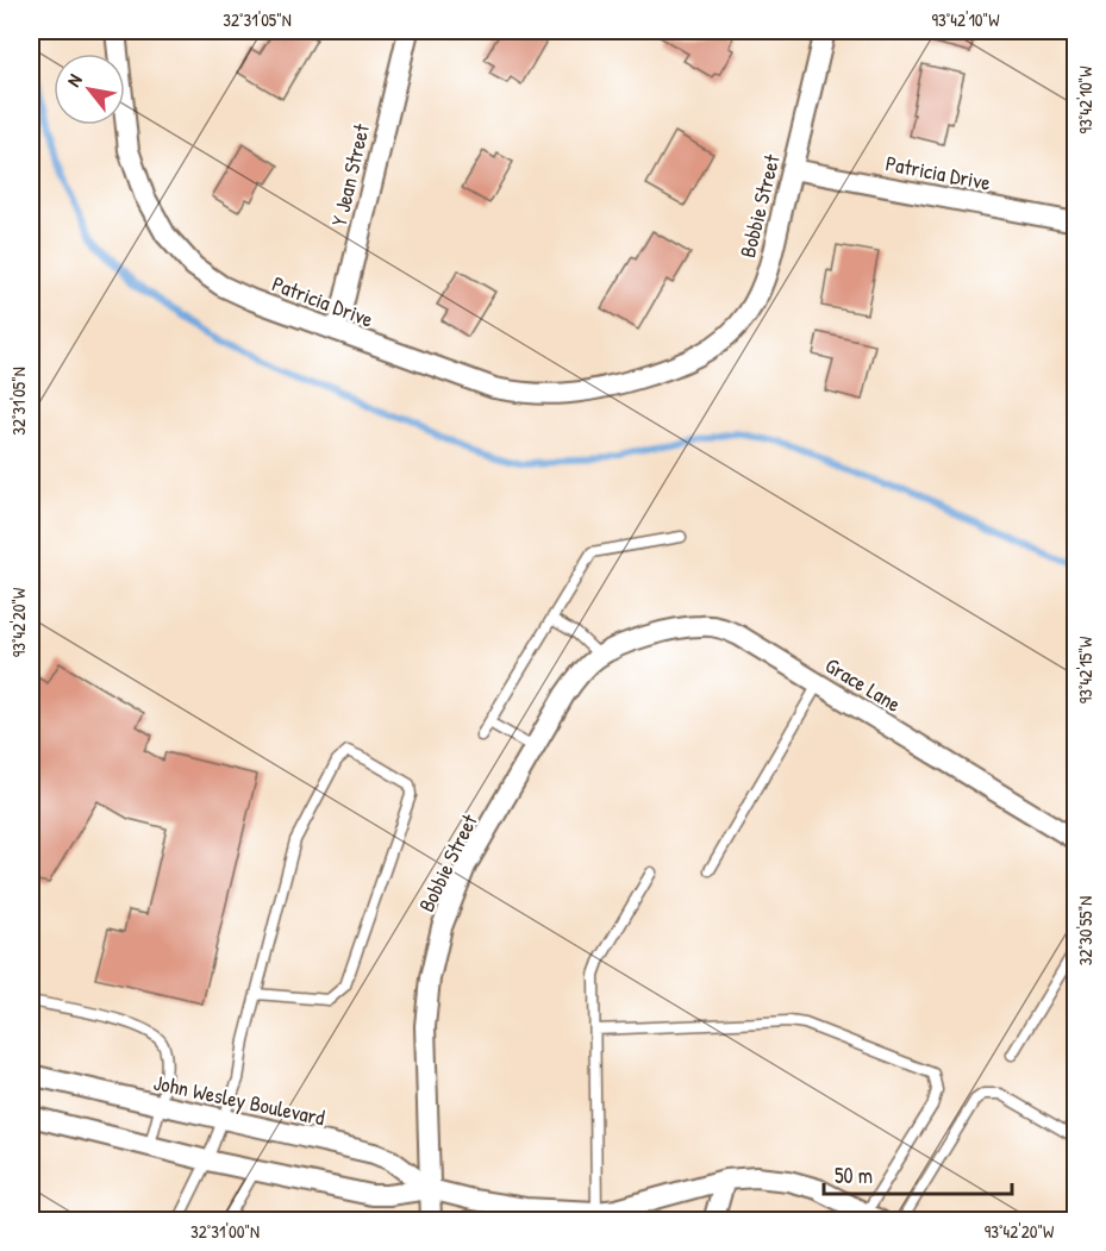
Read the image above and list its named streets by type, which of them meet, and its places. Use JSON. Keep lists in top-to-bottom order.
{
  "streets": {
    "street": [
      "Patricia Drive",
      "Y Jean Street",
      "Bobbie Street",
      "Grace Lane",
      "John Wesley Boulevard"
    ]
  },
  "crossings": [
    ["Patricia Drive", "Y Jean Street"],
    ["Patricia Drive", "Bobbie Street"],
    ["Bobbie Street", "Grace Lane"],
    ["Bobbie Street", "John Wesley Boulevard"]
  ],
  "scale_bar": "50 m",
  "north": "top left",
  "coordinates": [
    "32°31'05\"N",
    "93°42'10\"W",
    "93°42'20\"W",
    "93°42'15\"W",
    "32°30'55\"N",
    "32°31'00\"N"
  ]
}
